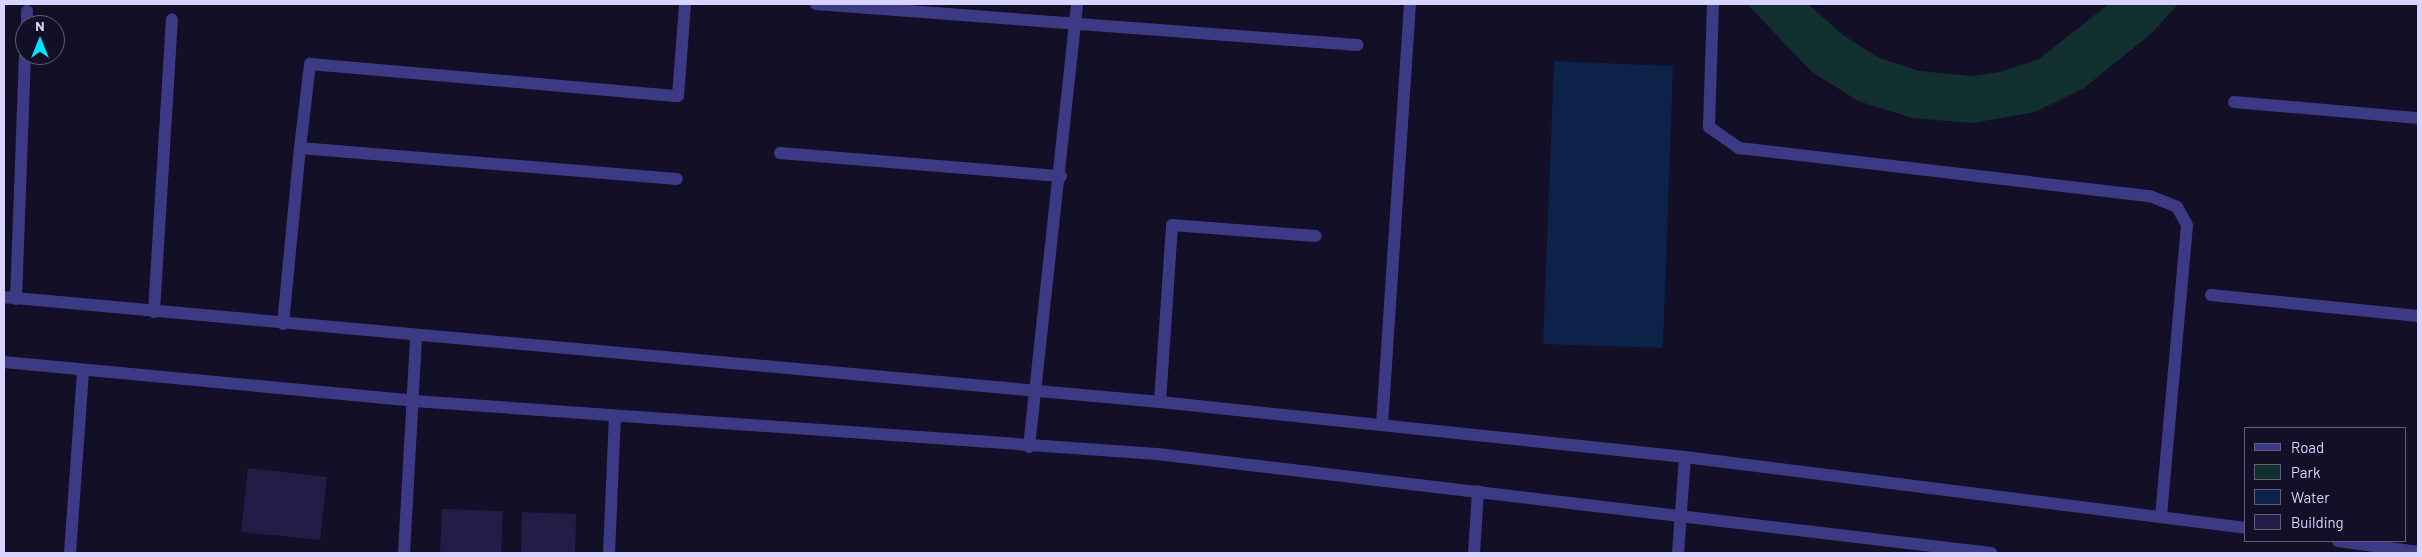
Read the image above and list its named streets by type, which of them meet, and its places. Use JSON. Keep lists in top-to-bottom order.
{
  "legend": [
    "Road",
    "Park",
    "Water",
    "Building"
  ],
  "north": "top"
}
